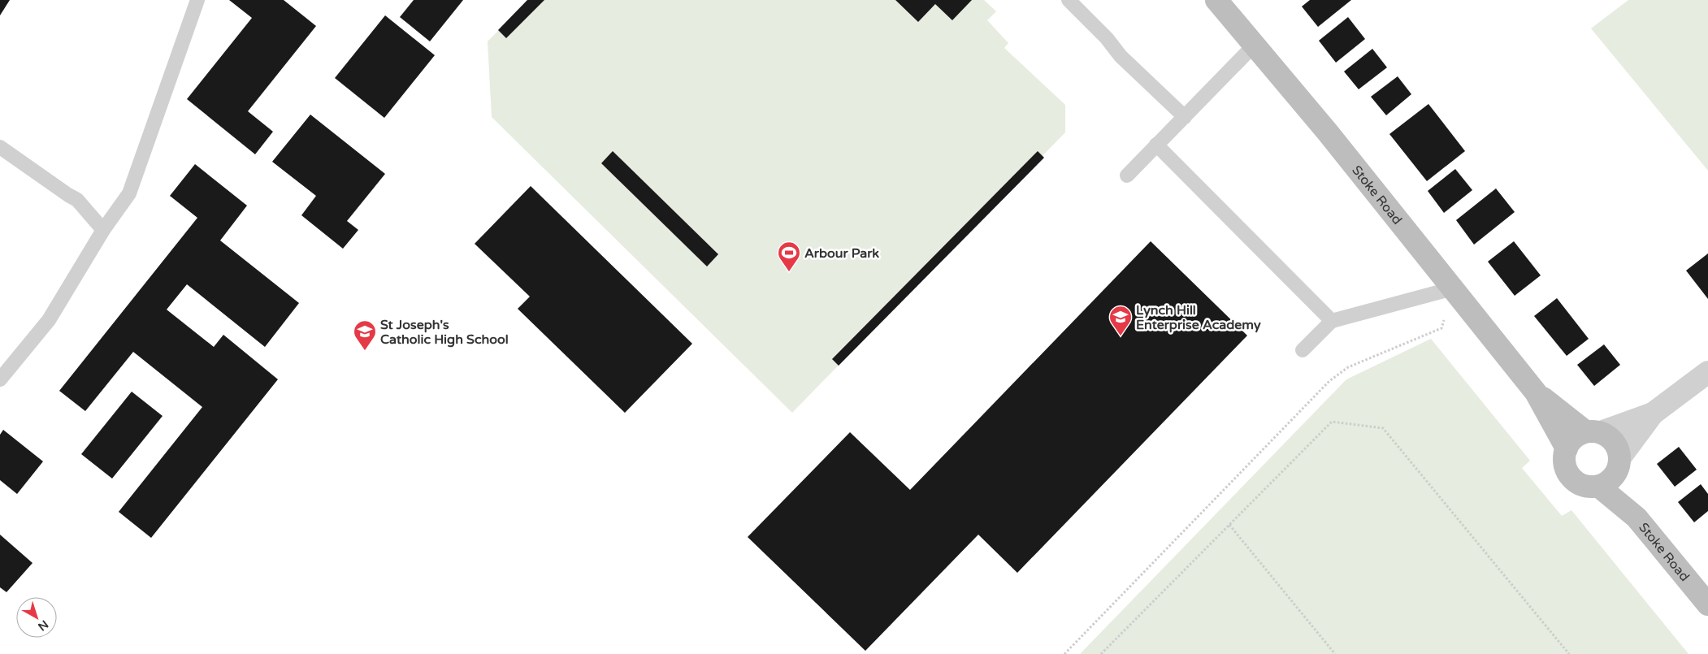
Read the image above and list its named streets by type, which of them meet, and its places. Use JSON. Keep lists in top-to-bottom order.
{
  "streets": {
    "main road": ["Stoke Road"]
  },
  "places": {
    "sports": ["Arbour Park"],
    "school or university": ["Lynch Hill Enterprise Academy", "St Joseph's Catholic High School"]
  },
  "north": "bottom right"
}
